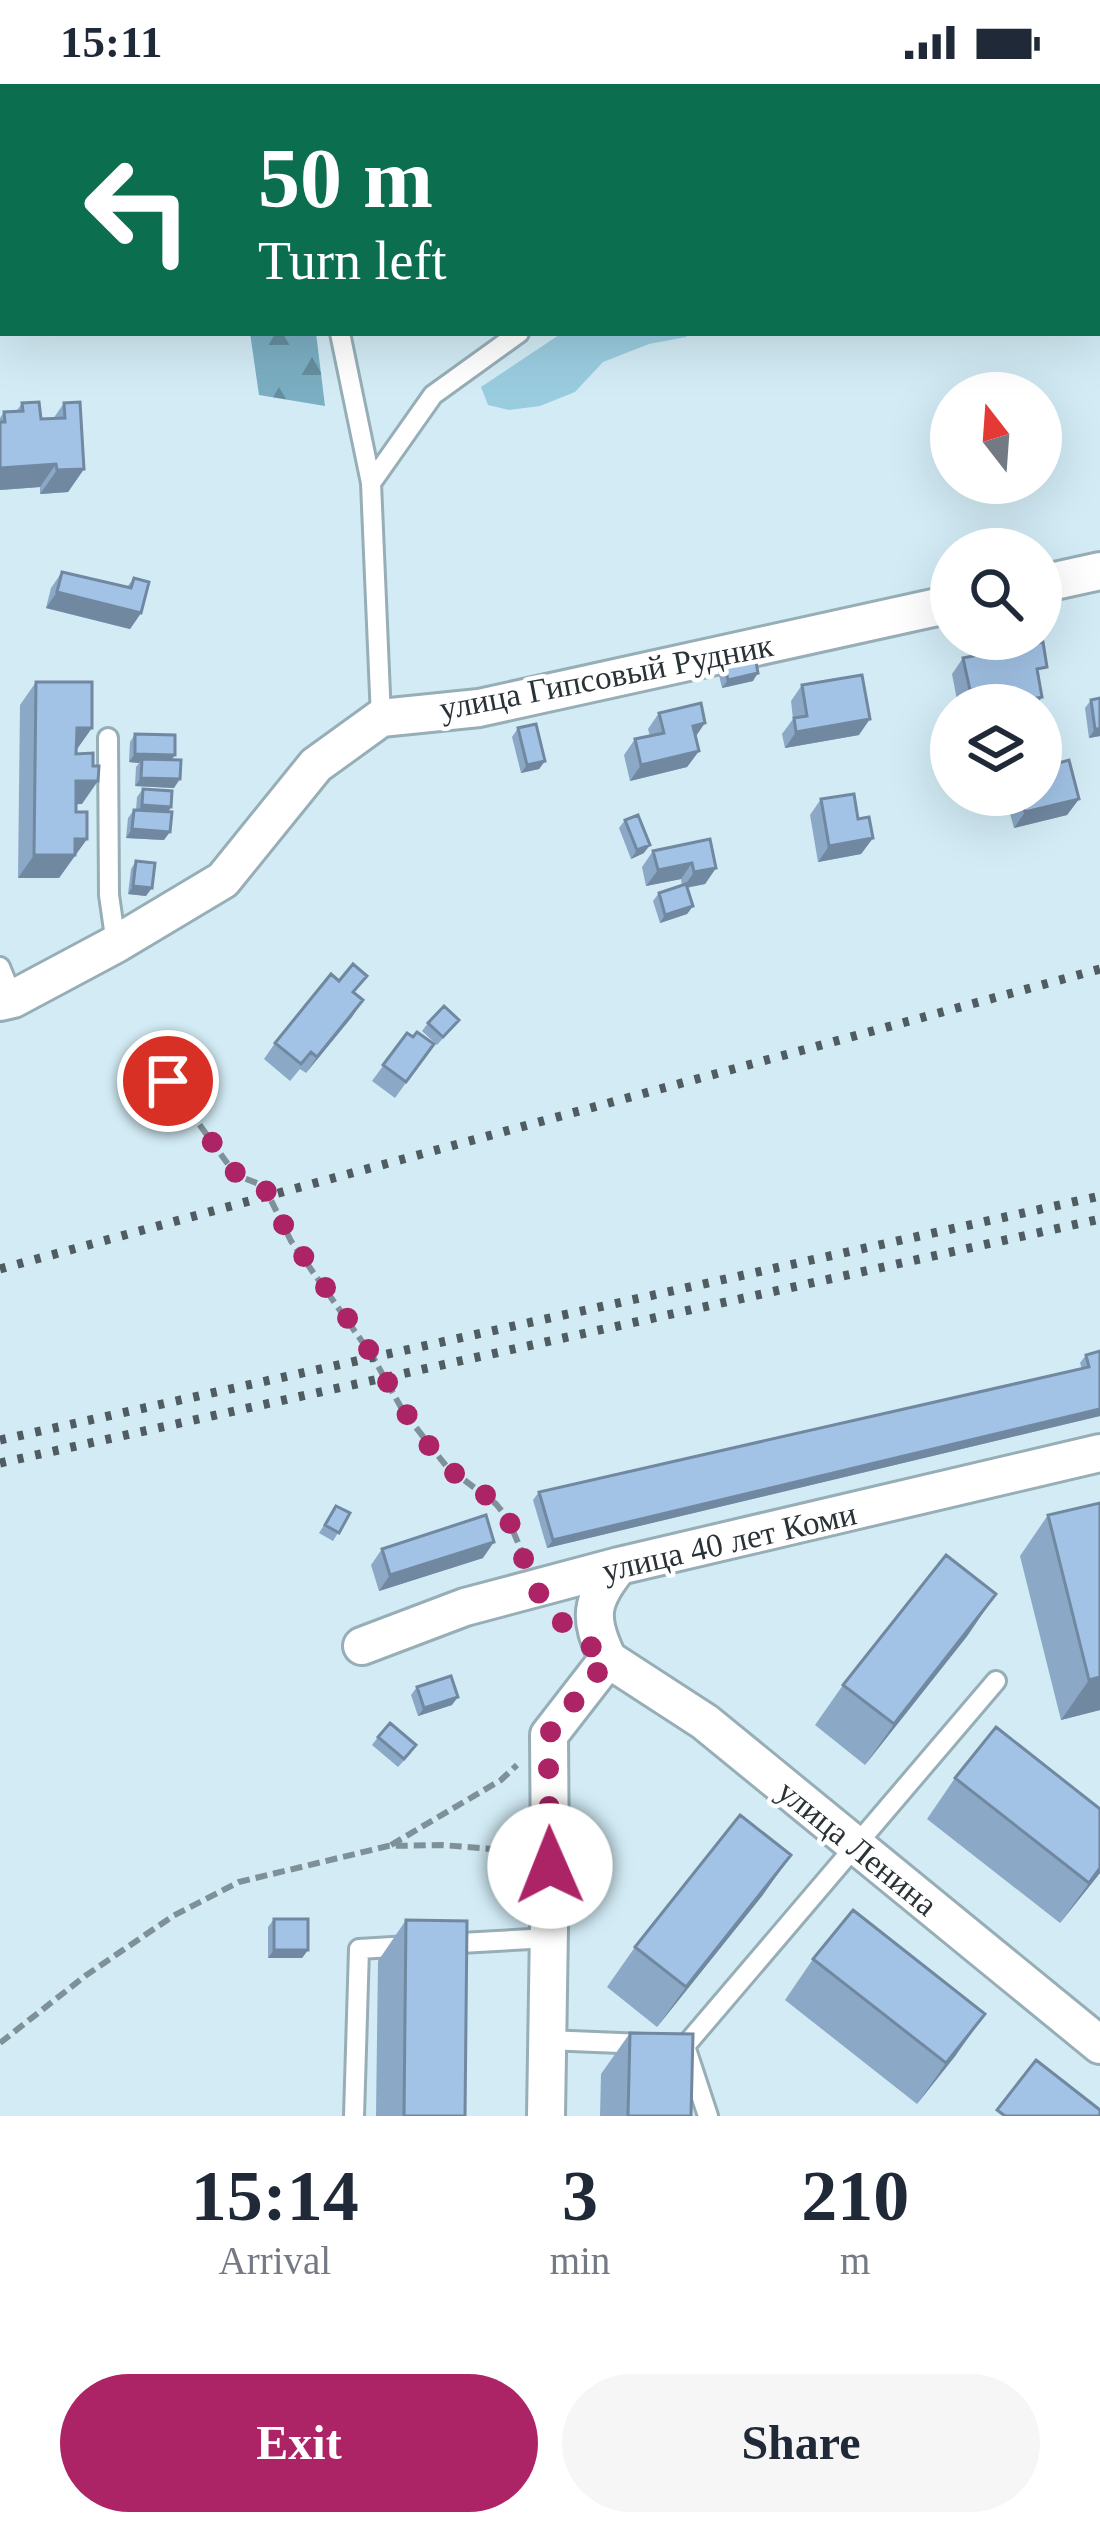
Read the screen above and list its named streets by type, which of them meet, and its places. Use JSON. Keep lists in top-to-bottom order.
{
  "streets": {
    "street": ["улица Гипсовый Рудник", "улица 40 лет Коми", "улица Ленина"]
  },
  "north": "top",
  "page": {
    "status": "15:11",
    "turn": ["50 m", "Turn left"],
    "eta": [
      "15:14",
      "Arrival",
      "3",
      "min",
      "210",
      "m"
    ],
    "buttons": ["Exit", "Share"]
  }
}
